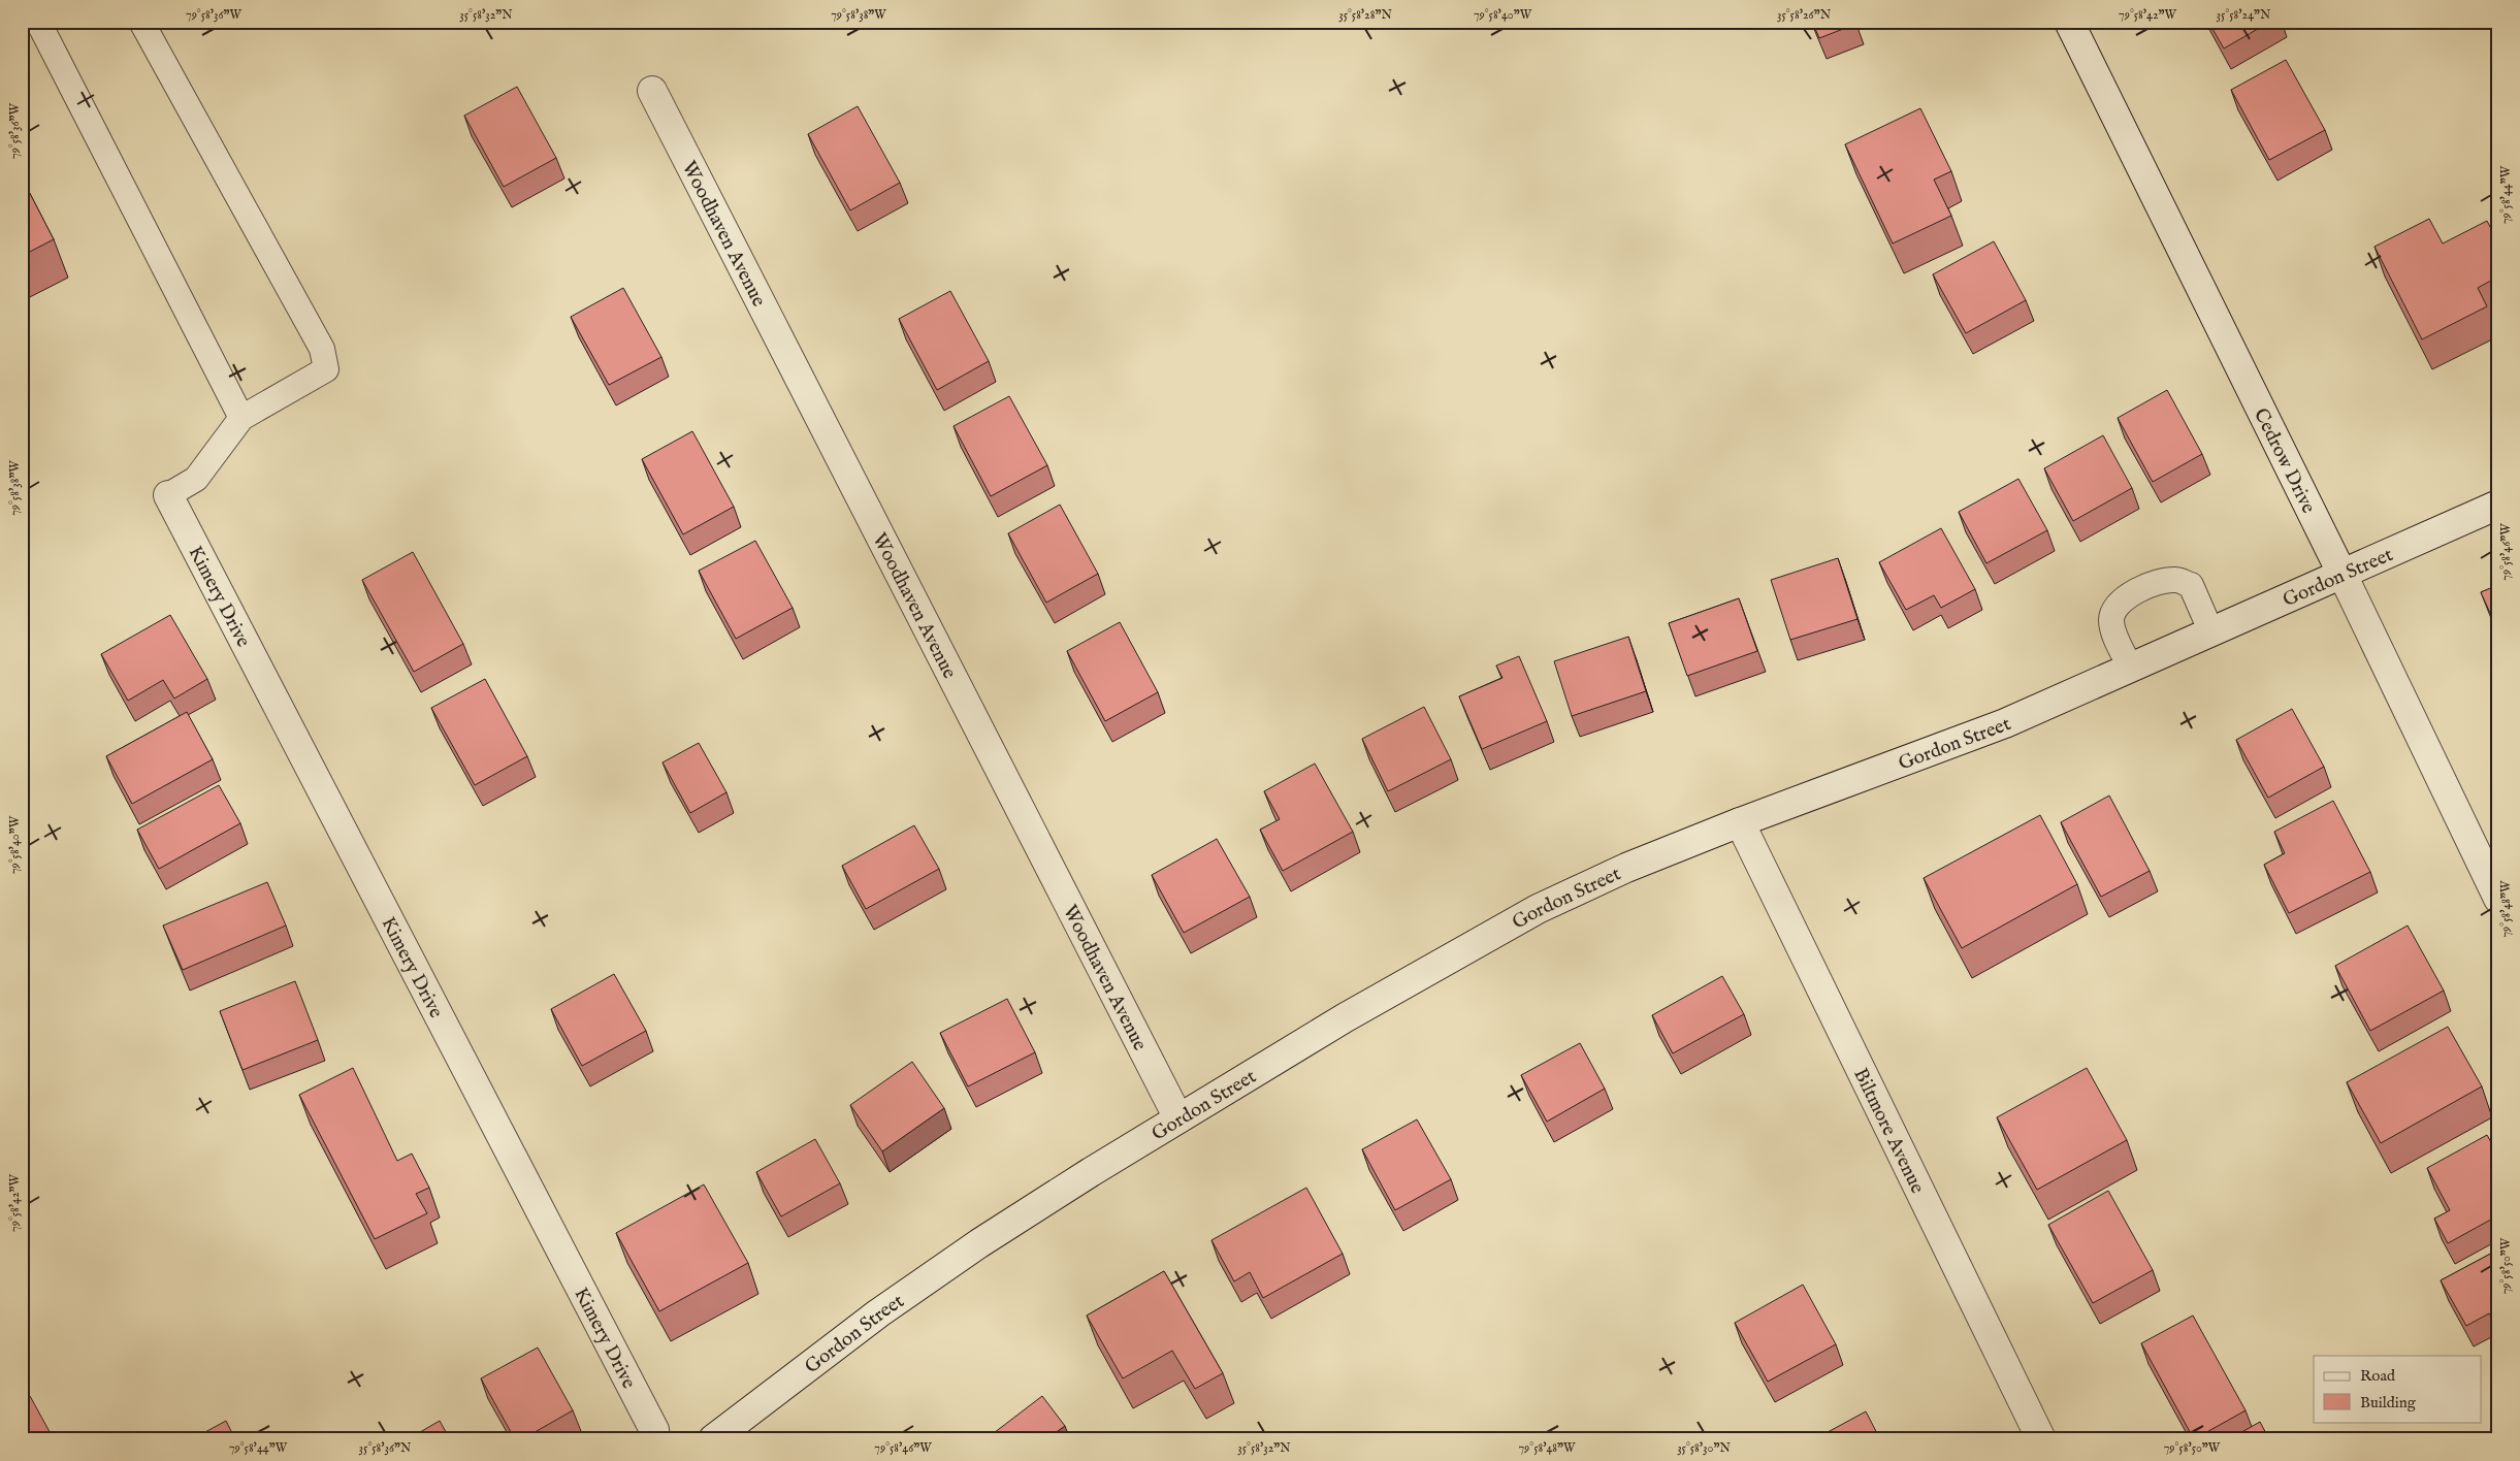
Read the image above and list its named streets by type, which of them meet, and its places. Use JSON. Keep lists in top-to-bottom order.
{
  "streets": {
    "street": [
      "Woodhaven Avenue",
      "Cedrow Drive",
      "Gordon Street",
      "Kimery Drive",
      "Biltmore Avenue"
    ]
  },
  "crossings": [
    ["Woodhaven Avenue", "Gordon Street"],
    ["Cedrow Drive", "Gordon Street"],
    ["Gordon Street", "Biltmore Avenue"]
  ],
  "legend": ["Road", "Building"],
  "coordinates": [
    "79°58'36\"W",
    "35°58'32\"N",
    "79°58'38\"W",
    "35°58'28\"N",
    "79°58'40\"W",
    "35°58'26\"N",
    "79°58'42\"W",
    "35°58'24\"N",
    "79°58'44\"W",
    "79°58'46\"W",
    "79°58'48\"W",
    "79°58'50\"W",
    "35°58'36\"N",
    "35°58'30\"N"
  ]
}
